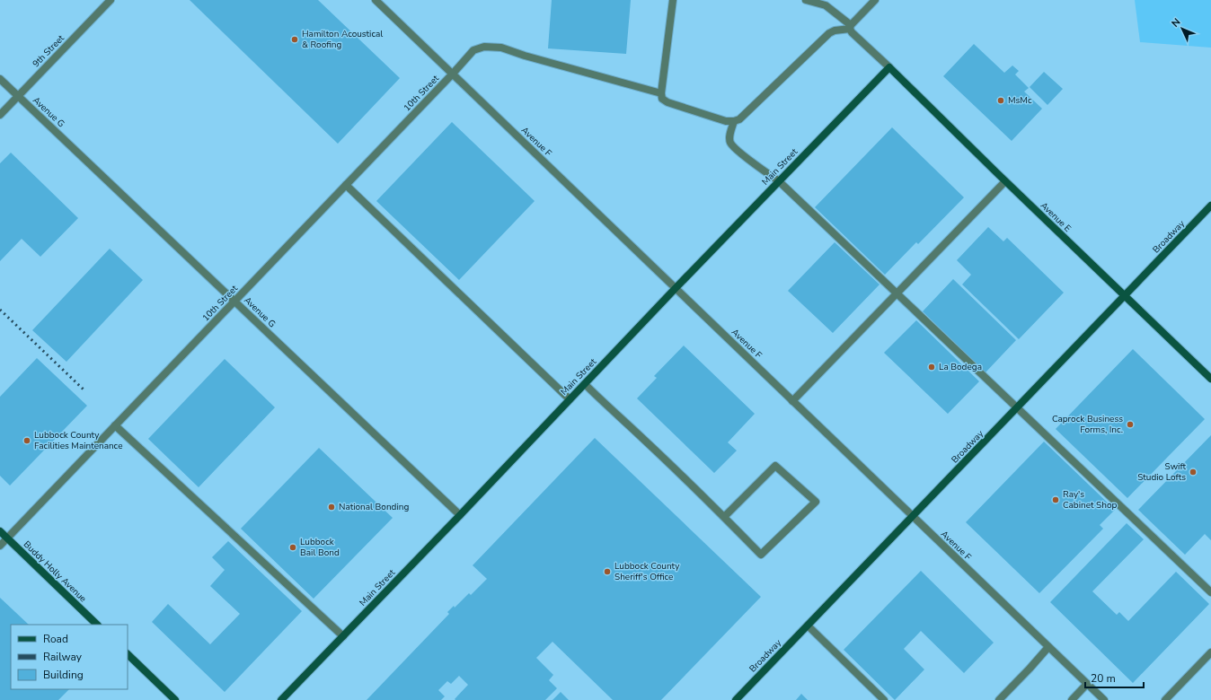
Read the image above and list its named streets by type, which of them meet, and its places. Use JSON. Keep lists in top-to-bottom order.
{
  "streets": {
    "street": [
      "9th Street",
      "10th Street",
      "Avenue G",
      "Avenue F",
      "Main Street",
      "Avenue E",
      "Broadway",
      "Buddy Holly Avenue"
    ]
  },
  "crossings": [
    ["9th Street", "Avenue G"],
    ["10th Street", "Avenue G"],
    ["10th Street", "Avenue F"],
    ["10th Street", "Buddy Holly Avenue"],
    ["Avenue G", "Main Street"],
    ["Avenue F", "Main Street"],
    ["Avenue F", "Broadway"],
    ["Main Street", "Avenue E"],
    ["Avenue E", "Broadway"]
  ],
  "places": [
    "Hamilton Acoustical & Roofing",
    "MsMc",
    "La Bodega",
    "Caprock Business Forms, Inc.",
    "Lubbock County Facilities Maintenance",
    "Swift Studio Lofts",
    "Ray's Cabinet Shop",
    "National Bonding",
    "Lubbock Bail Bond",
    "Lubbock County Sheriff's Office"
  ],
  "legend": ["Road", "Railway", "Building"],
  "scale_bar": "20 m",
  "north": "top left"
}
